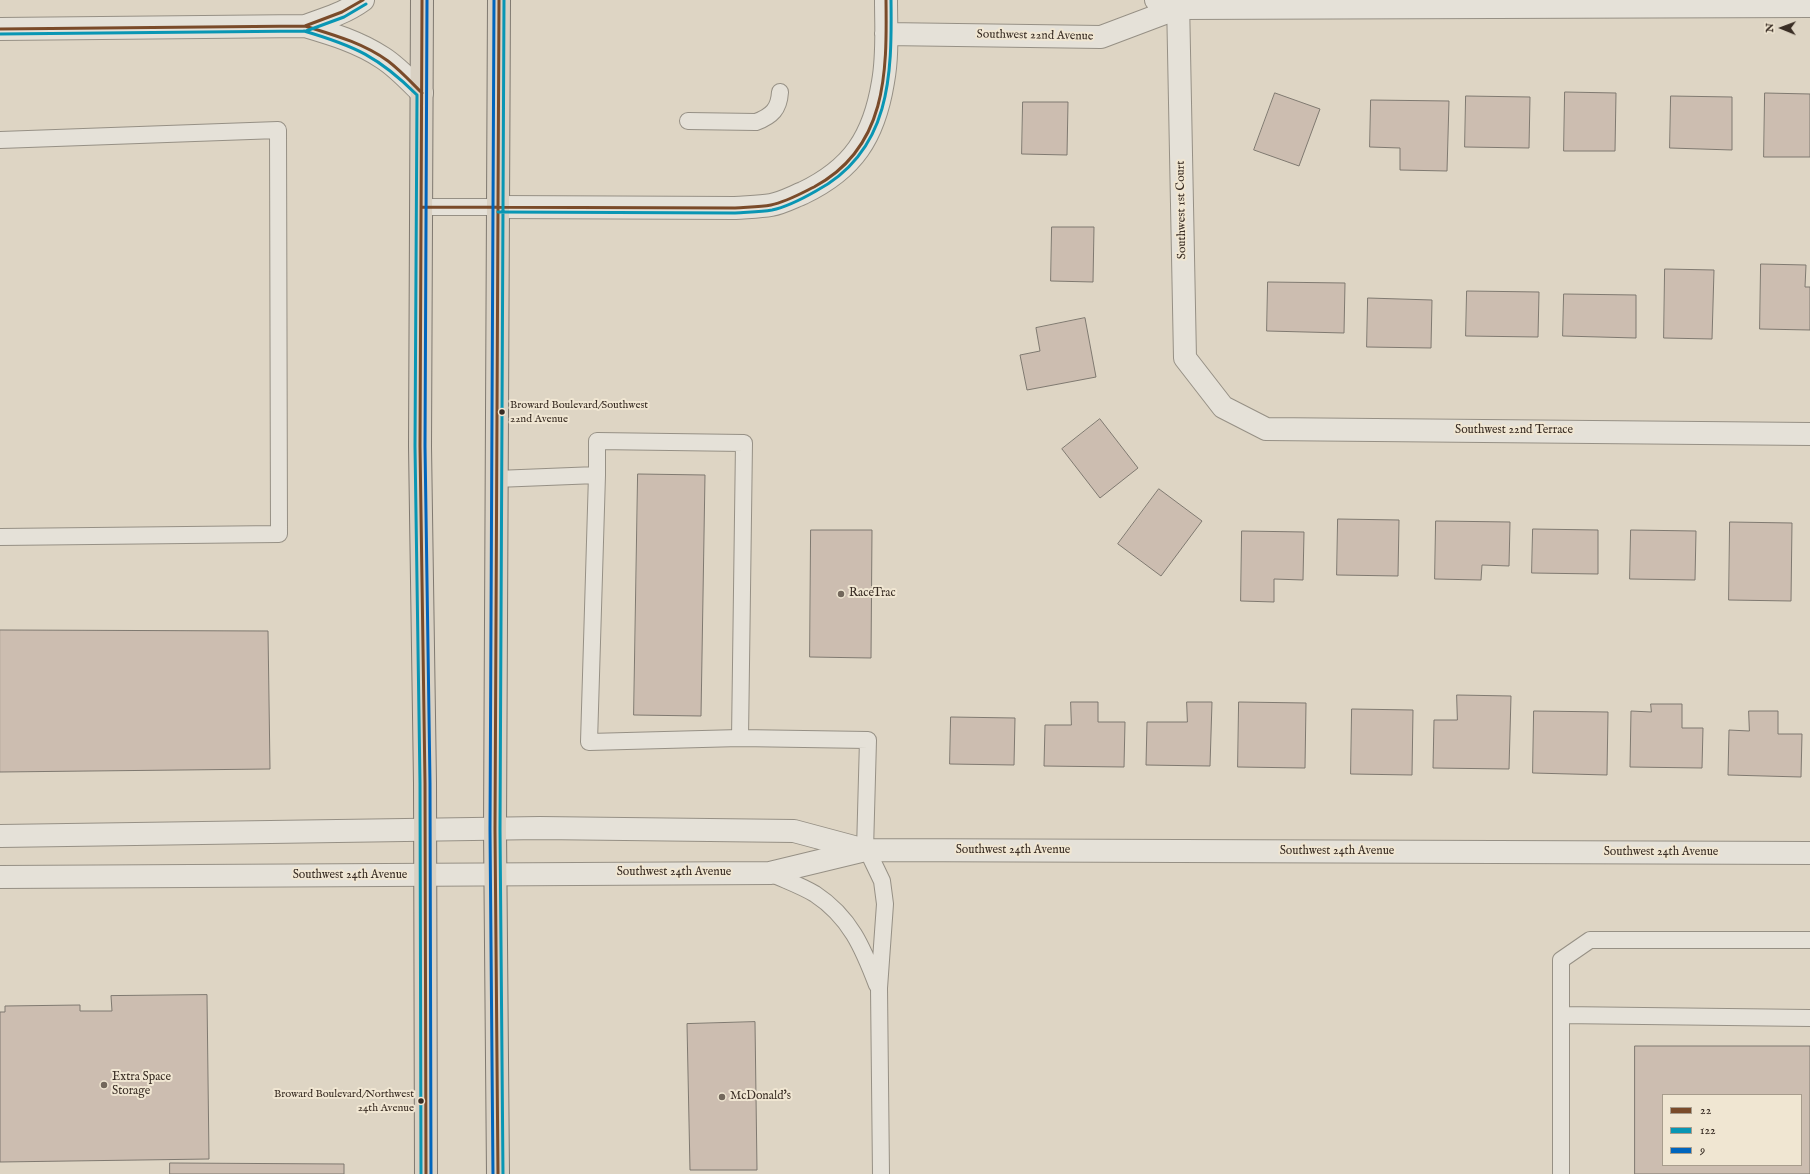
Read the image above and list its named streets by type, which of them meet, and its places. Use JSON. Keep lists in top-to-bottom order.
{
  "streets": {
    "street": [
      "Southwest 22nd Avenue",
      "Southwest 1st Court",
      "Southwest 22nd Terrace",
      "Southwest 24th Avenue"
    ]
  },
  "crossings": [
    ["Southwest 22nd Avenue", "Southwest 1st Court"],
    ["Southwest 1st Court", "Southwest 22nd Terrace"]
  ],
  "places": [
    "Broward Boulevard/Southwest 22nd Avenue",
    "RaceTrac",
    "Extra Space Storage",
    "McDonald's",
    "Broward Boulevard/Northwest 24th Avenue"
  ],
  "lines": ["transit line 22", "transit line 122", "transit line 9"],
  "legend": ["22", "122", "9"],
  "north": "left"
}
